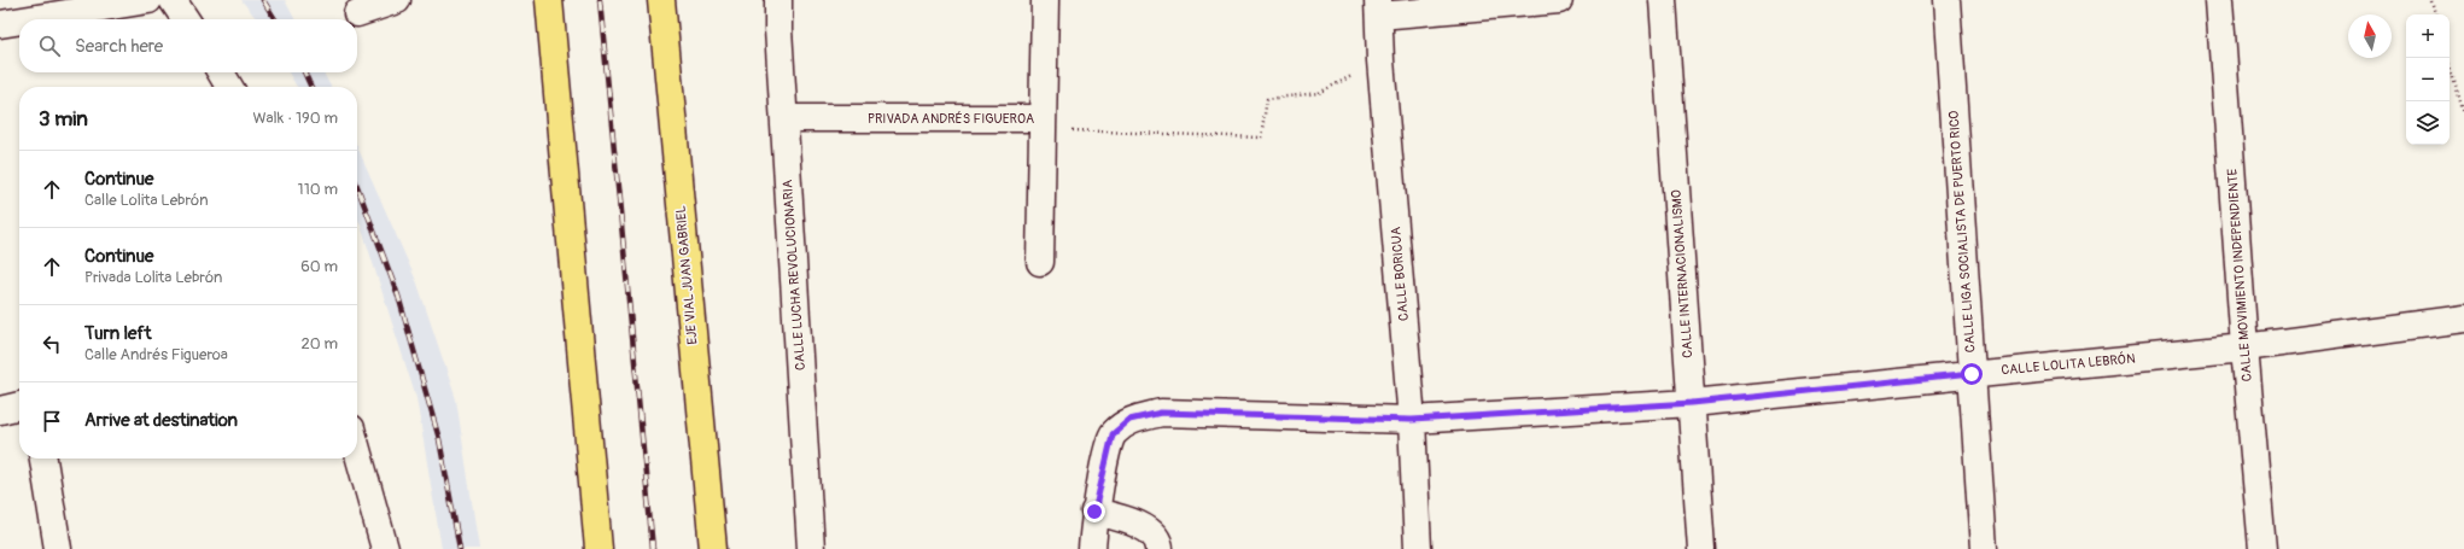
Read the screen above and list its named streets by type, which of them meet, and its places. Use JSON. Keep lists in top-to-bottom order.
{
  "streets": {
    "main road": ["EJE VIAL JUAN GABRIEL"],
    "street": [
      "PRIVADA ANDRÉS FIGUEROA",
      "CALLE LIGA SOCIALISTA DE PUERTO RICO",
      "CALLE BORICUA",
      "CALLE INTERNACIONALISMO",
      "CALLE LUCHA REVOLUCIONARIA",
      "CALLE MOVIMIENTO INDEPENDIENTE",
      "CALLE LOLITA LEBRÓN"
    ]
  },
  "crossings": [
    ["PRIVADA ANDRÉS FIGUEROA", "CALLE BORICUA"],
    ["PRIVADA ANDRÉS FIGUEROA", "CALLE LUCHA REVOLUCIONARIA"],
    ["CALLE LIGA SOCIALISTA DE PUERTO RICO", "CALLE LOLITA LEBRÓN"],
    ["CALLE BORICUA", "CALLE LOLITA LEBRÓN"],
    ["CALLE INTERNACIONALISMO", "CALLE LOLITA LEBRÓN"],
    ["CALLE MOVIMIENTO INDEPENDIENTE", "CALLE LOLITA LEBRÓN"]
  ],
  "north": "top",
  "page": {
    "map_buttons": ["+", "−"],
    "search": "Search here",
    "heading": ["3 min", "Walk · 190 m"],
    "list": [
      ["Continue", "Calle Lolita Lebrón", "110 m"],
      ["Continue", "Privada Lolita Lebrón", "60 m"],
      ["Turn left", "Calle Andrés Figueroa", "20 m"],
      "Arrive at destination"
    ]
  }
}
